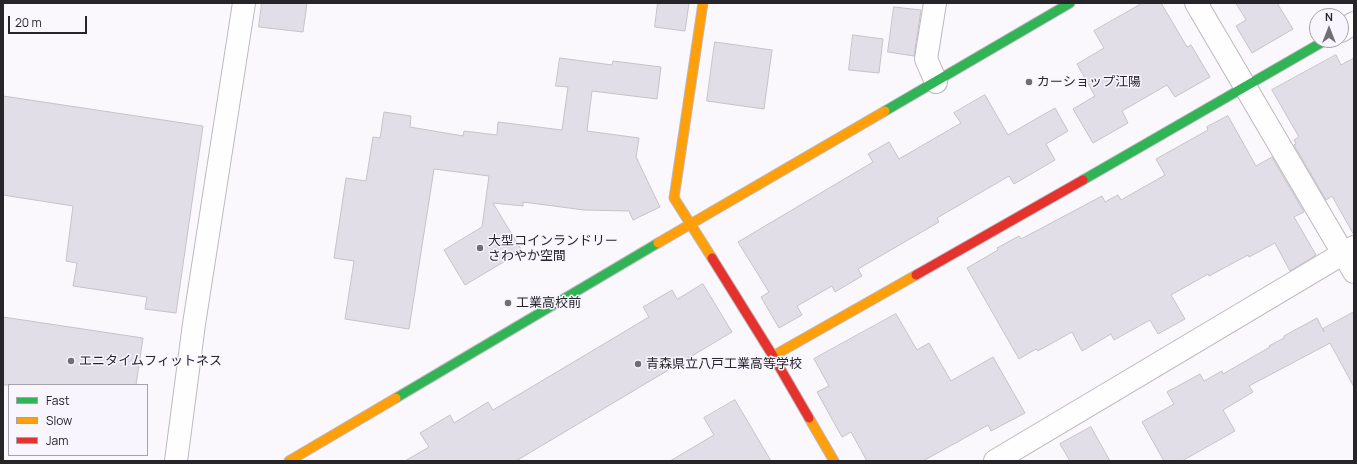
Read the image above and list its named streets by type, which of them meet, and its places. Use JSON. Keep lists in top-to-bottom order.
{
  "places": [
    "カーショップ江陽",
    "大型コインランドリー さわやか空間",
    "工業高校前",
    "エニタイムフィットネス",
    "青森県立八戸工業高等学校"
  ],
  "legend": ["Fast", "Slow", "Jam"],
  "scale_bar": "20 m",
  "north": "top"
}
